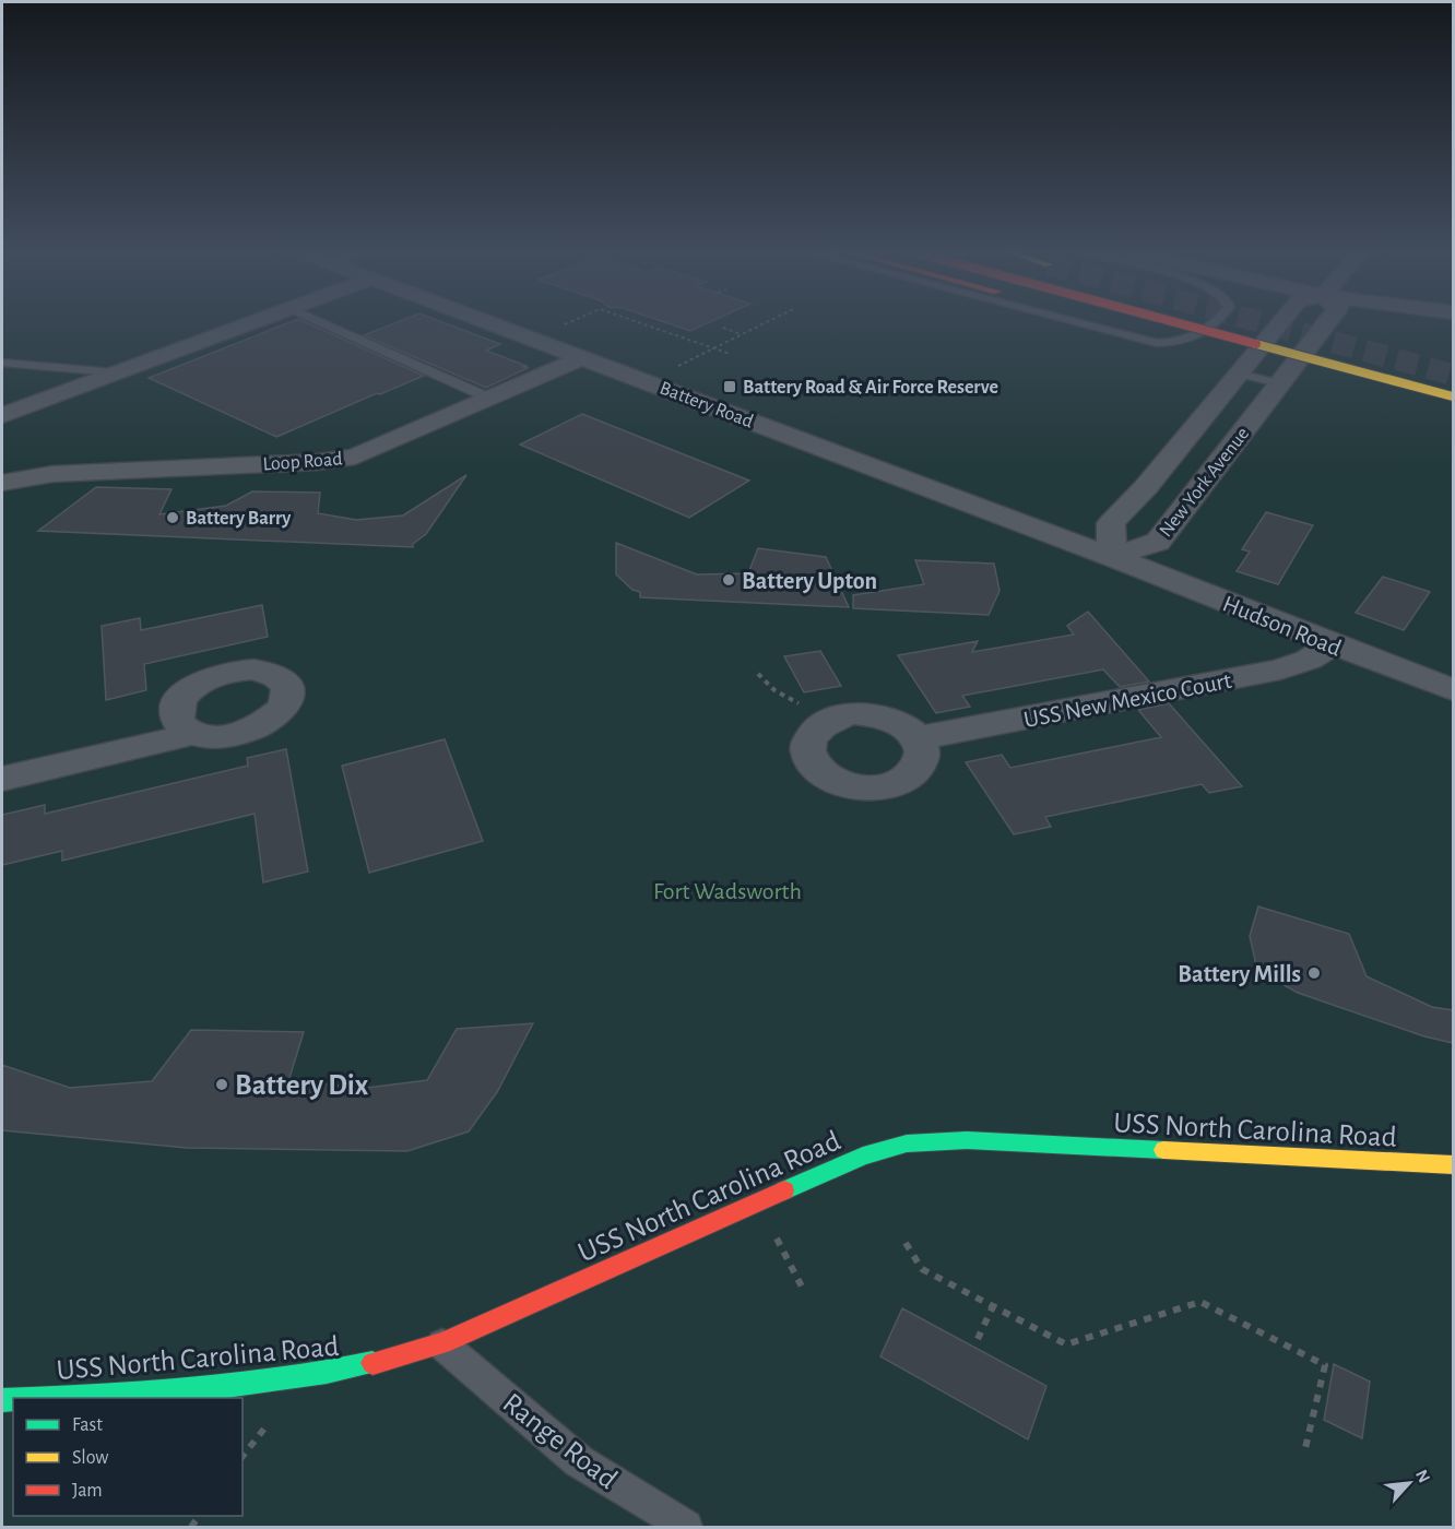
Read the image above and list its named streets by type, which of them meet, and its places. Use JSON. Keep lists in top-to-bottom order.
{
  "streets": {
    "main road": ["USS North Carolina Road"],
    "street": [
      "Battery Road",
      "Loop Road",
      "New York Avenue",
      "Hudson Road",
      "USS New Mexico Court"
    ],
    "lane": ["Range Road"]
  },
  "crossings": [
    ["Battery Road", "Loop Road"],
    ["Battery Road", "New York Avenue"],
    ["Battery Road", "Hudson Road"],
    ["New York Avenue", "Hudson Road"],
    ["Hudson Road", "USS New Mexico Court"],
    ["USS North Carolina Road", "Range Road"]
  ],
  "parks": ["Fort Wadsworth"],
  "places": {
    "transit": ["Battery Road & Air Force Reserve"],
    "other": [
      "Battery Barry",
      "Battery Upton",
      "Battery Mills",
      "Battery Dix"
    ]
  },
  "legend": ["Fast", "Slow", "Jam"],
  "north": "top right"
}
